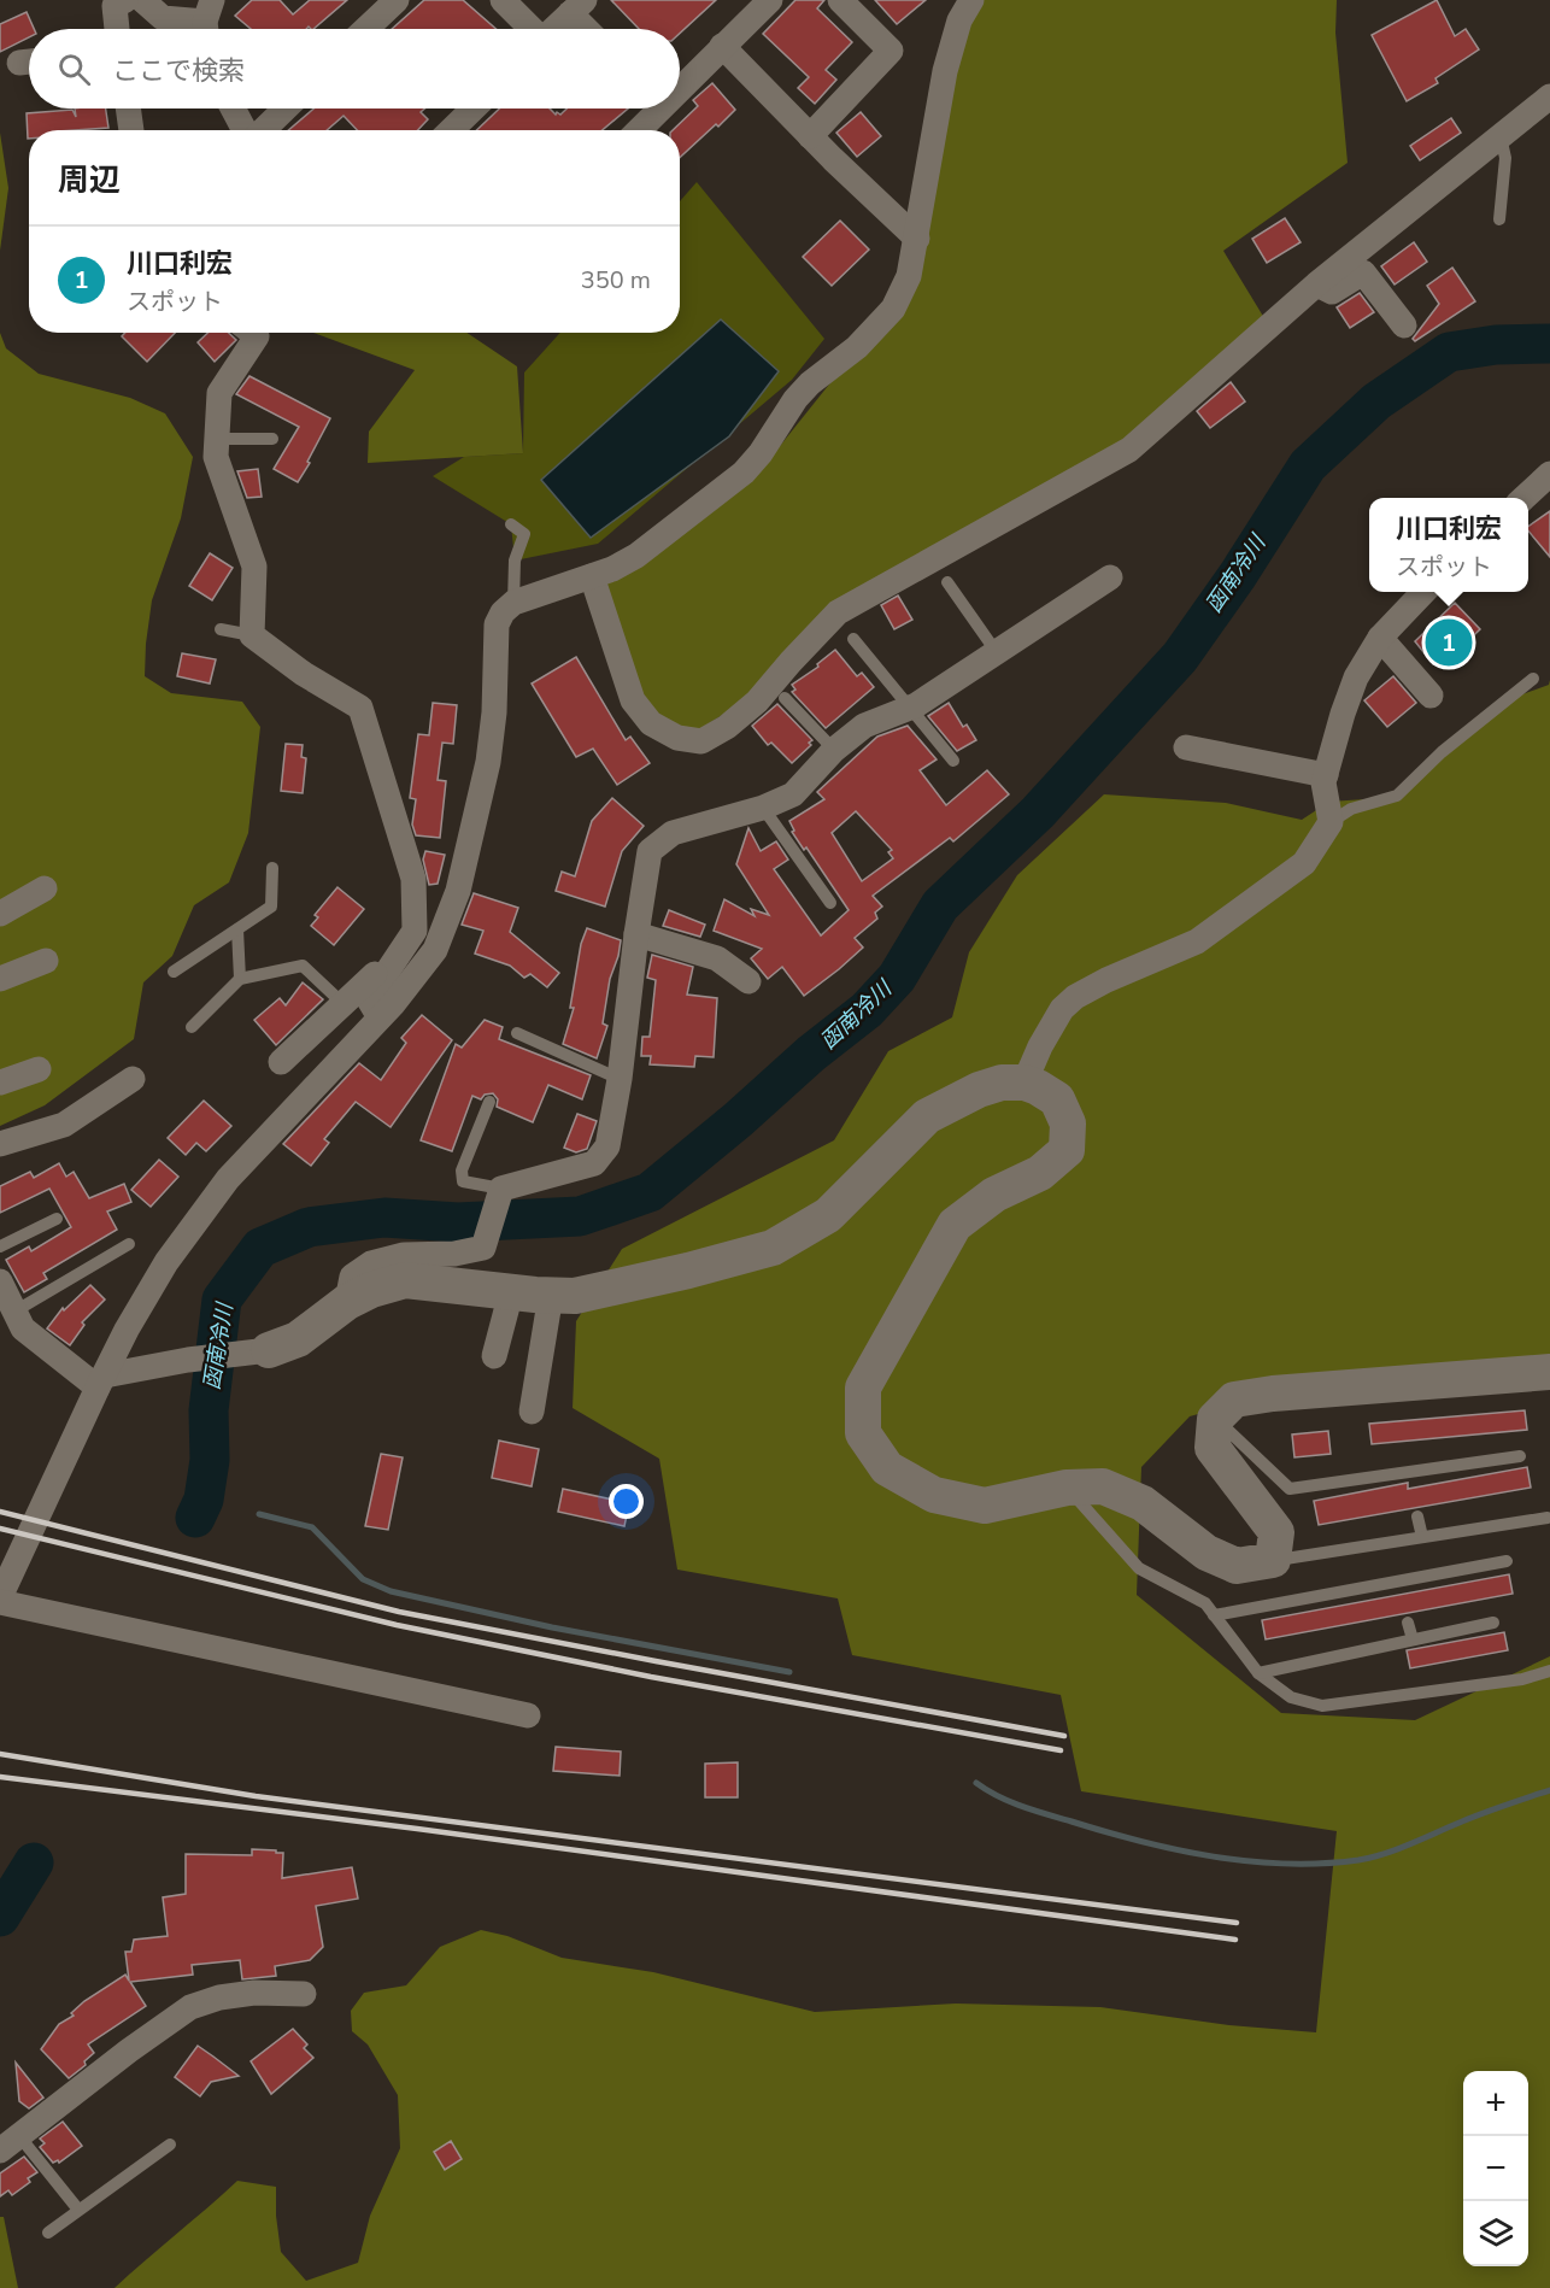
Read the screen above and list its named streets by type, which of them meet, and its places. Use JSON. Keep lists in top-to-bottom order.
{
  "water": ["函南冷川"],
  "page": {
    "search": "ここで検索",
    "heading": "周辺",
    "list": [
      {
        "mark": "1",
        "name": "川口利宏",
        "note": "スポット",
        "value": "350 m"
      }
    ],
    "popup": ["川口利宏", "スポット"],
    "pins": "1",
    "map_buttons": ["+", "−"]
  }
}
